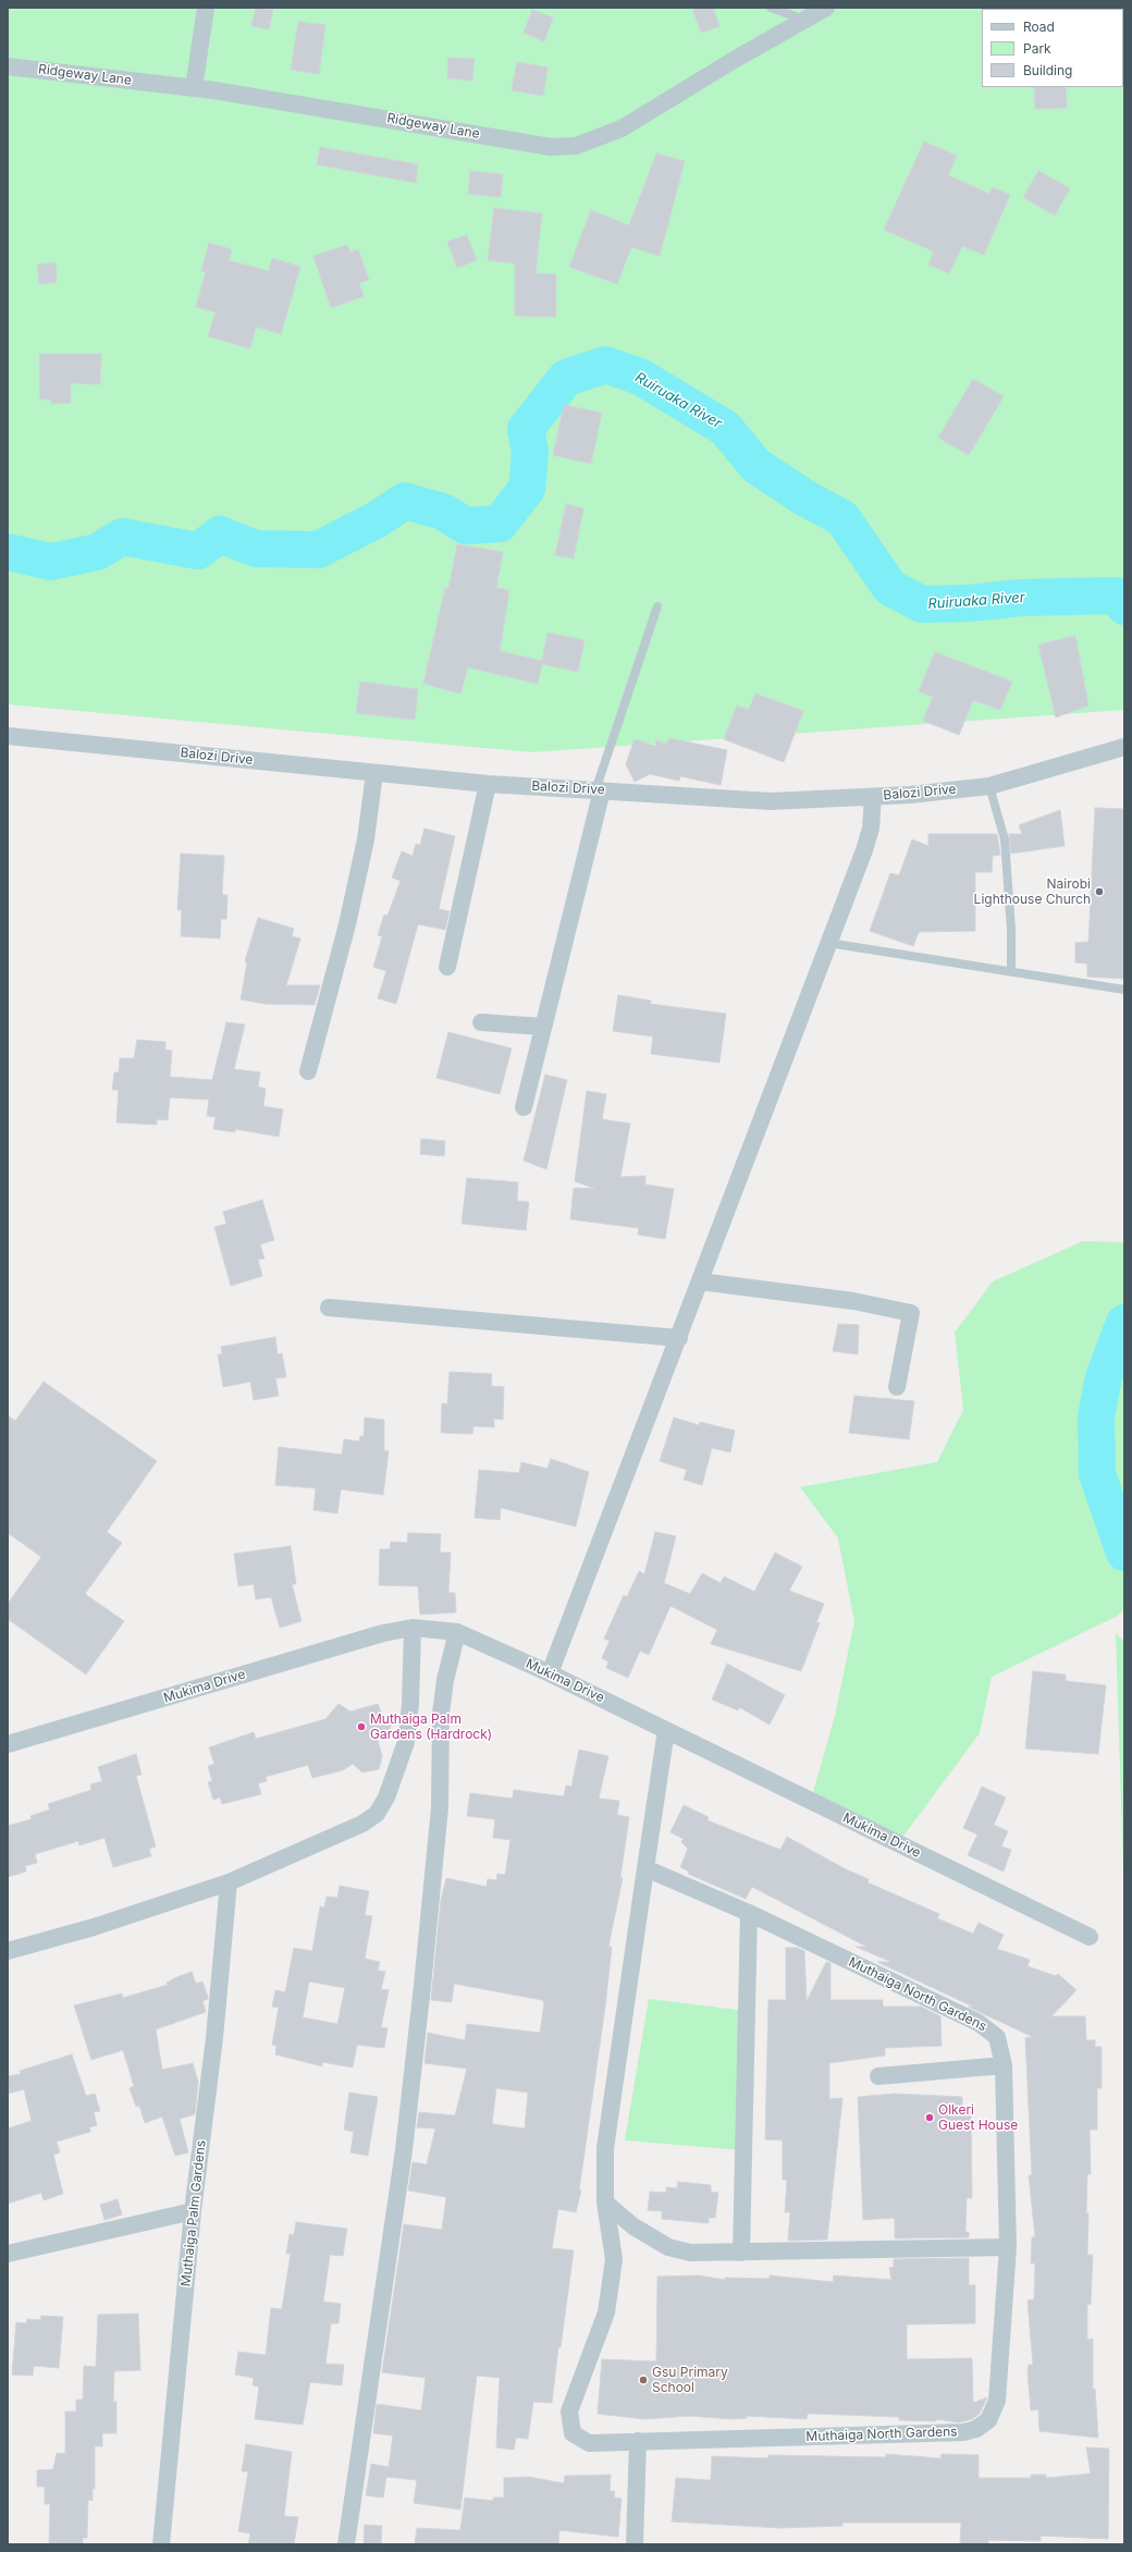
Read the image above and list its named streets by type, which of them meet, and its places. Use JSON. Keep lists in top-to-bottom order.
{
  "streets": {
    "street": [
      "Ridgeway Lane",
      "Balozi Drive",
      "Mukima Drive",
      "Muthaiga North Gardens",
      "Muthaiga Palm Gardens"
    ]
  },
  "crossings": [
    ["Mukima Drive", "Muthaiga North Gardens"]
  ],
  "water": ["Ruiruaka River"],
  "places": [
    "Nairobi Lighthouse Church",
    "Muthaiga Palm Gardens (Hardrock)",
    "Olkeri Guest House",
    "Gsu Primary School"
  ],
  "legend": ["Road", "Park", "Building"]
}
